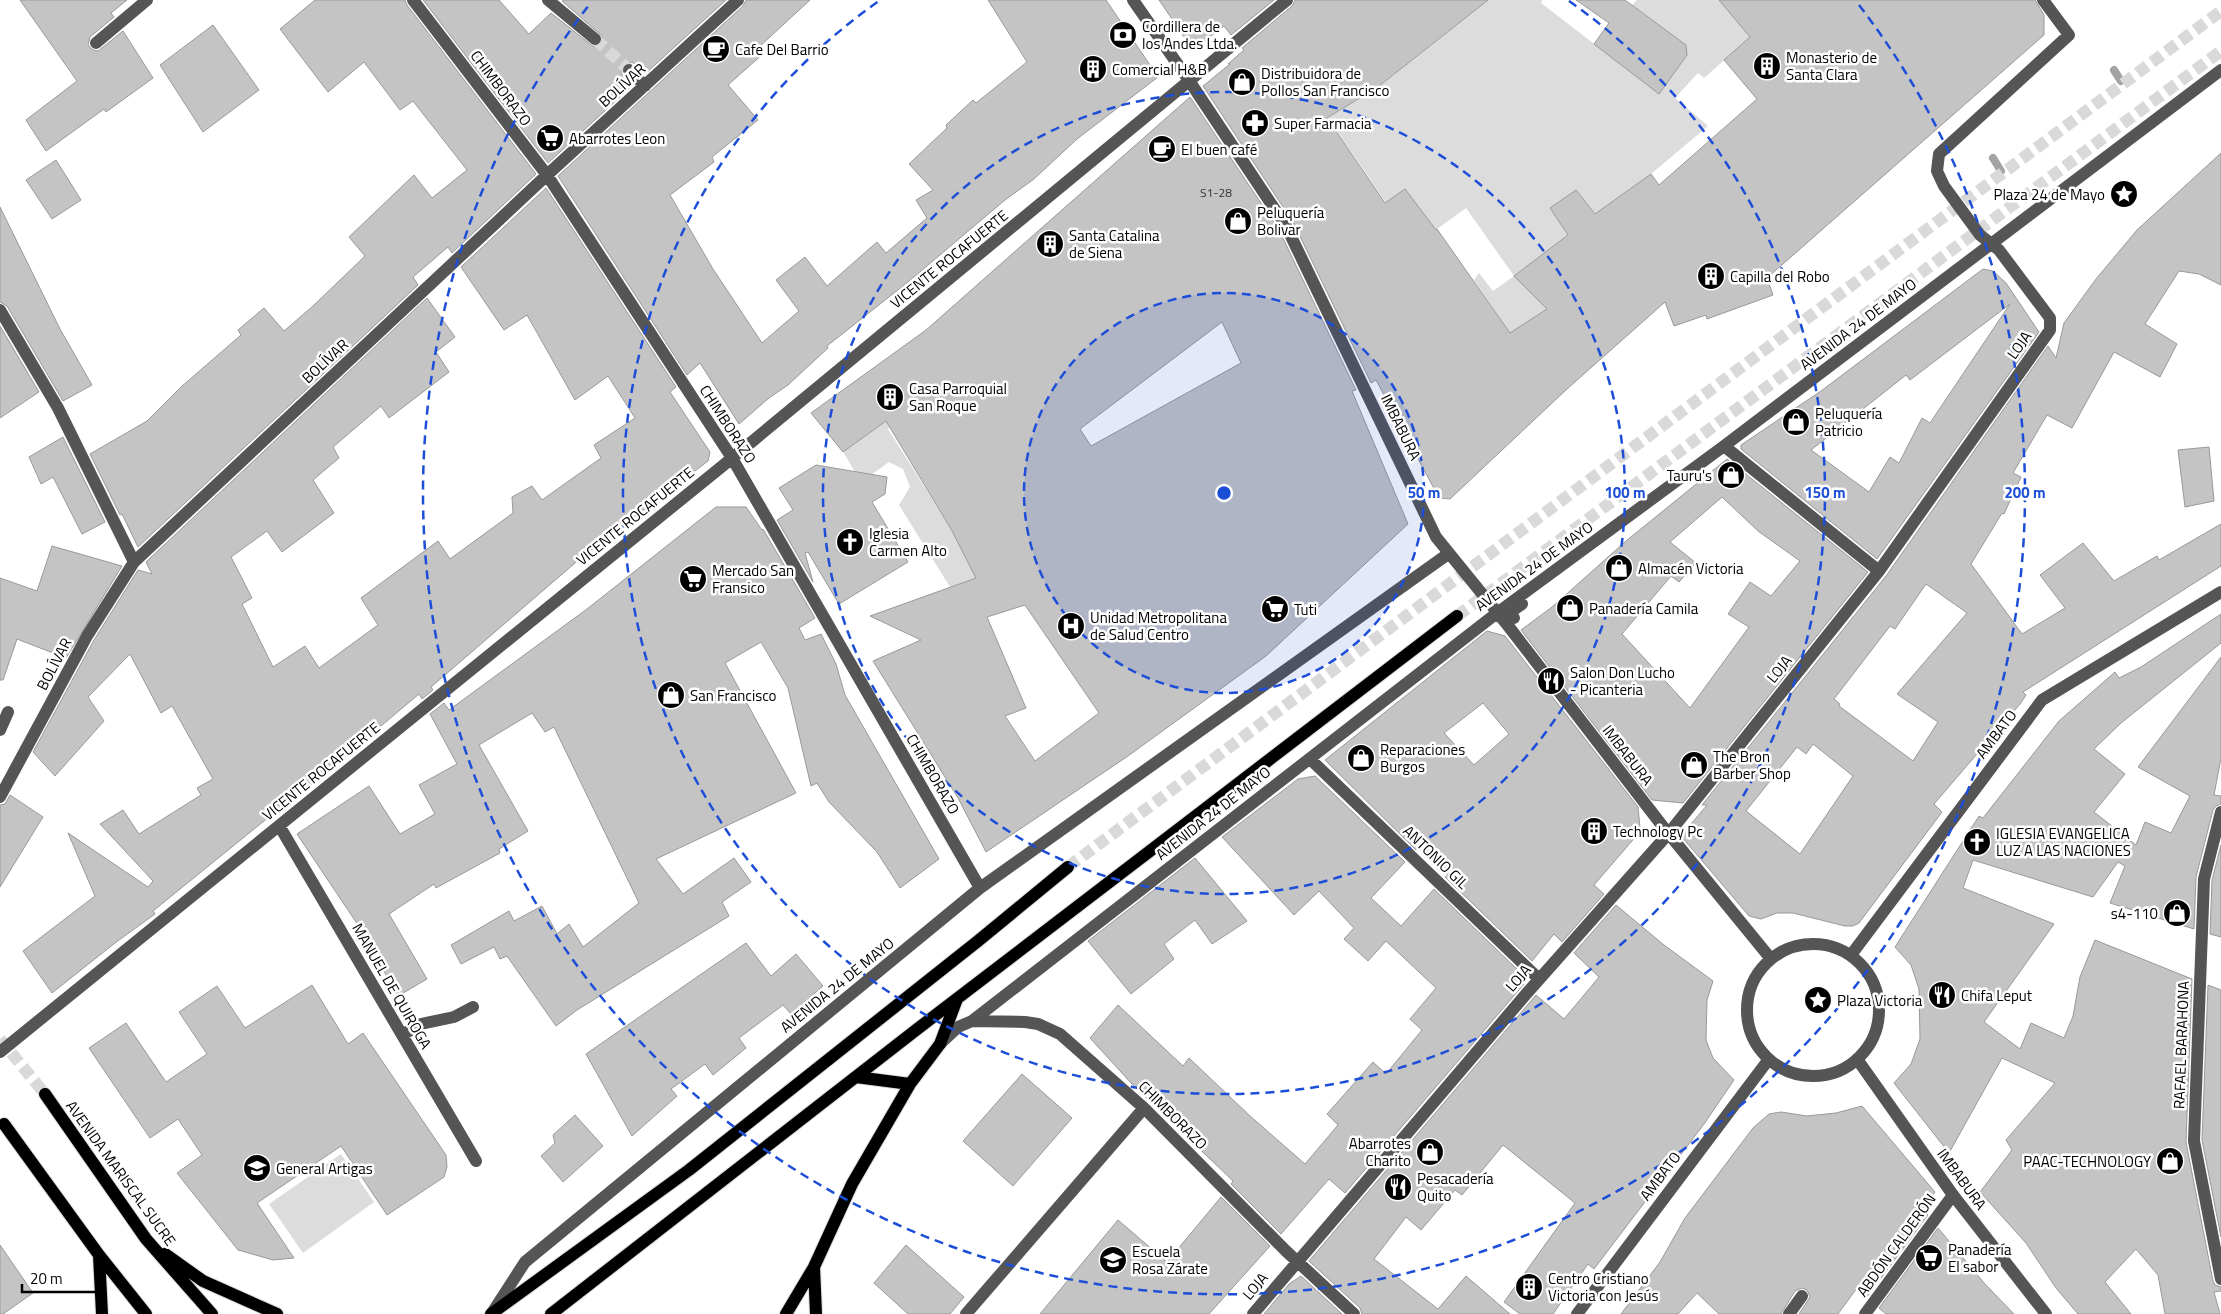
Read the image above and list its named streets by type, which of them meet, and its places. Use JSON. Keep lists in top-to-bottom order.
{
  "streets": {
    "main road": ["AVENIDA 24 DE MAYO", "AVENIDA MARISCAL SUCRE"],
    "street": [
      "BOLÍVAR",
      "CHIMBORAZO",
      "VICENTE ROCAFUERTE",
      "LOJA",
      "IMBABURA",
      "AMBATO",
      "ANTONIO GIL",
      "MANUEL DE QUIROGA",
      "RAFAEL BARAHONA",
      "ABDÓN CALDERÓN"
    ]
  },
  "crossings": [
    ["BOLÍVAR", "CHIMBORAZO"],
    ["CHIMBORAZO", "VICENTE ROCAFUERTE"],
    ["CHIMBORAZO", "AVENIDA 24 DE MAYO"],
    ["CHIMBORAZO", "LOJA"],
    ["VICENTE ROCAFUERTE", "IMBABURA"],
    ["VICENTE ROCAFUERTE", "MANUEL DE QUIROGA"],
    ["AVENIDA 24 DE MAYO", "LOJA"],
    ["AVENIDA 24 DE MAYO", "IMBABURA"],
    ["AVENIDA 24 DE MAYO", "ANTONIO GIL"],
    ["LOJA", "IMBABURA"],
    ["LOJA", "ANTONIO GIL"],
    ["IMBABURA", "AMBATO"],
    ["IMBABURA", "ABDÓN CALDERÓN"]
  ],
  "places": {
    "bank": ["Cordillera de los Andes Ltda."],
    "cafe": ["Cafe Del Barrio", "El buen café"],
    "building": [
      "Monasterio de Santa Clara",
      "Comercial H&B",
      "Santa Catalina de Siena",
      "Capilla del Robo",
      "Casa Parroquial San Roque",
      "Technology Pc",
      "Centro Cristiano Victoria con Jesús"
    ],
    "shop": [
      "Distribuidora de Pollos San Francisco",
      "Peluquería Bolivar",
      "Peluquería Patricio",
      "Tauru's",
      "Almacén Victoria",
      "Panadería Camila",
      "San Francisco",
      "Reparaciones Burgos",
      "The Bron Barber Shop",
      "s4-110",
      "Abarrotes Charito",
      "PAAC-TECHNOLOGY"
    ],
    "pharmacy": ["Super Farmacia"],
    "supermarket": [
      "Abarrotes Leon",
      "Mercado San Fransico",
      "Tuti",
      "Panadería El sabor"
    ],
    "place": ["Plaza 24 de Mayo", "Plaza Victoria"],
    "church": ["Iglesia Carmen Alto", "IGLESIA EVANGELICA LUZ A LAS NACIONES"],
    "hospital": ["Unidad Metropolitana de Salud Centro"],
    "restaurant": ["Salon Don Lucho - Picanteria", "Chifa Leput", "Pesacadería Quito"],
    "school or university": ["General Artigas", "Escuela Rosa Zárate"]
  },
  "house_numbers": ["S1-28"],
  "scale_bar": "20 m",
  "rings": [
    "50 m",
    "100 m",
    "150 m",
    "200 m"
  ]
}
